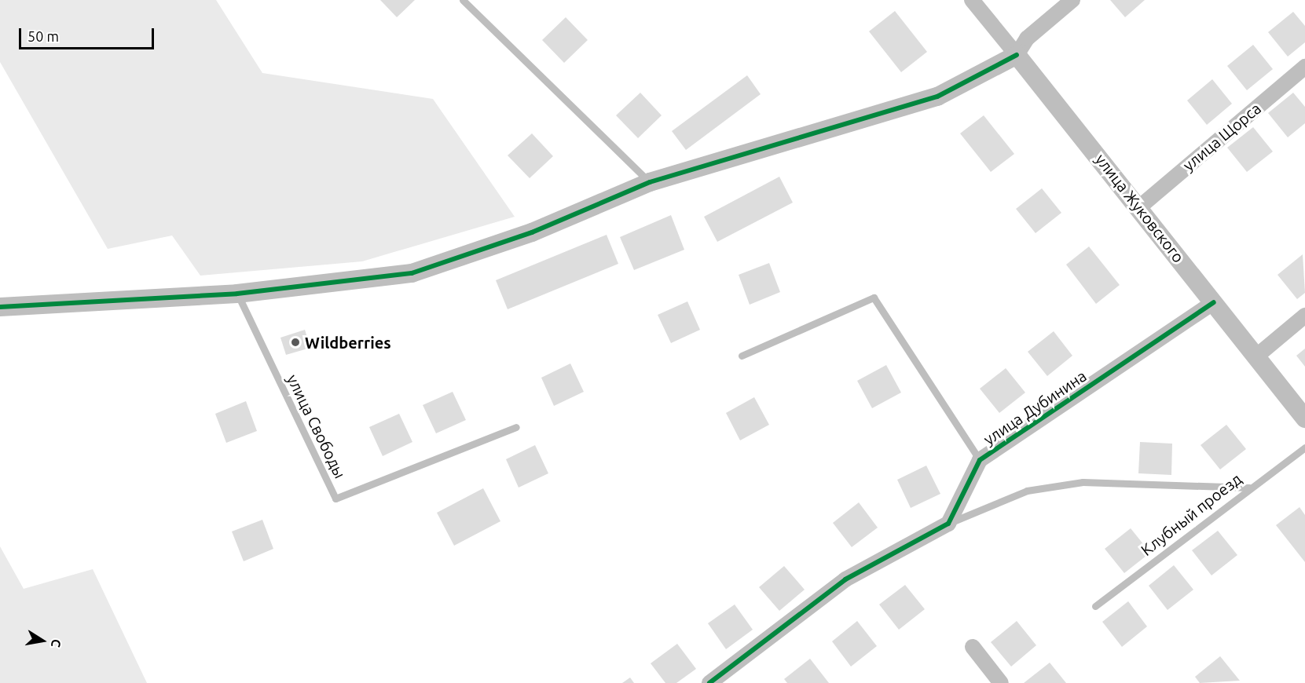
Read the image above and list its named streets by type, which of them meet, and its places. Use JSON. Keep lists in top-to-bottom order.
{
  "streets": {
    "street": ["улица Щорса", "улица Жуковского", "улица Дубинина"],
    "lane": ["улица Свободы", "Клубный проезд"]
  },
  "crossings": [
    ["улица Щорса", "улица Жуковского"],
    ["улица Жуковского", "улица Дубинина"]
  ],
  "places": ["Wildberries"],
  "scale_bar": "50 m",
  "north": "right"
}
